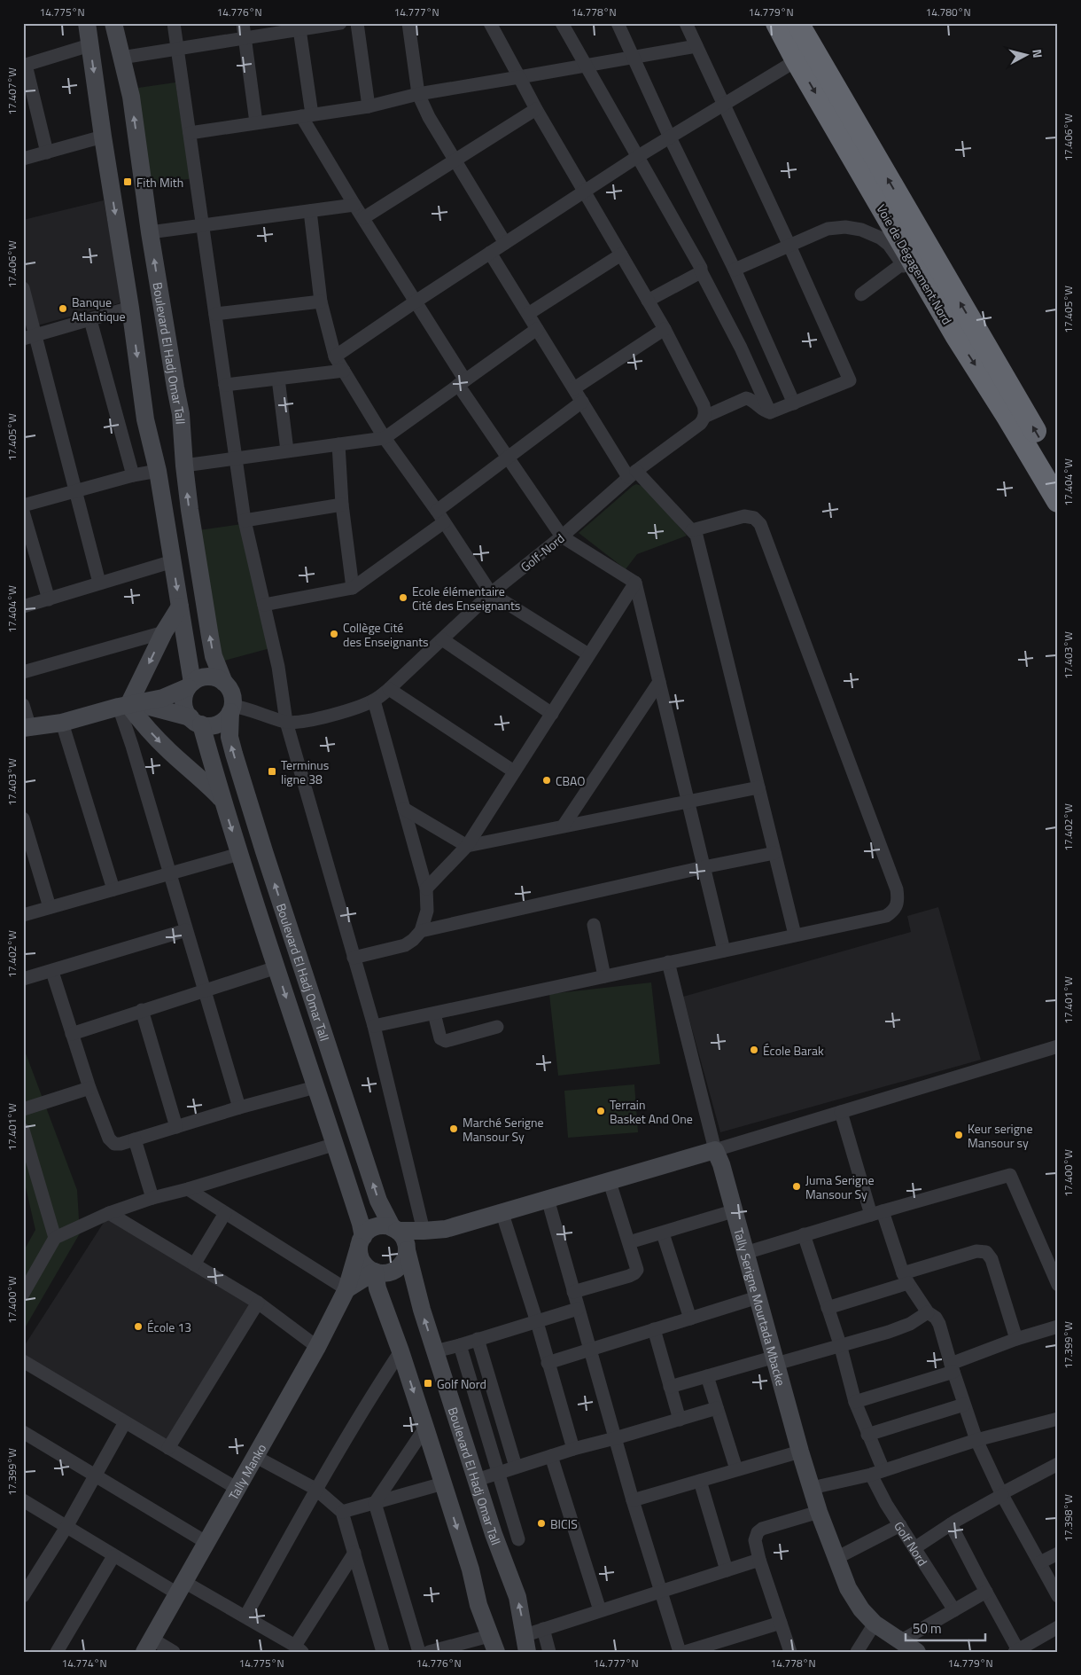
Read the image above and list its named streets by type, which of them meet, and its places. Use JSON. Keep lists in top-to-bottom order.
{
  "streets": {
    "highway": ["Voie de Dégagement Nord"],
    "main road": ["Boulevard El Hadj Omar Tall", "Tally Serigne Mourtada Mbacke", "Tally Manko"],
    "street": ["Golf-Nord", "Golf Nord"]
  },
  "crossings": [
    ["Boulevard El Hadj Omar Tall", "Golf-Nord"],
    ["Boulevard El Hadj Omar Tall", "Tally Manko"]
  ],
  "places": {
    "transit": ["Fith Mith", "Terminus ligne 38", "Golf Nord"],
    "other": [
      "Banque Atlantique",
      "Ecole élémentaire Cité des Enseignants",
      "Collège Cité des Enseignants",
      "CBAO",
      "École Barak",
      "Terrain Basket And One",
      "Marché Serigne Mansour Sy",
      "Keur serigne Mansour sy",
      "Juma Serigne Mansour Sy",
      "École 13",
      "BICIS"
    ]
  },
  "scale_bar": "50 m",
  "north": "right",
  "coordinates": [
    "14.775°N",
    "14.776°N",
    "14.777°N",
    "14.778°N",
    "14.779°N",
    "14.780°N",
    "17.407°W",
    "17.406°W",
    "17.405°W",
    "17.404°W",
    "17.403°W",
    "17.402°W",
    "17.401°W",
    "17.400°W",
    "17.399°W",
    "17.398°W",
    "14.774°N"
  ]
}
